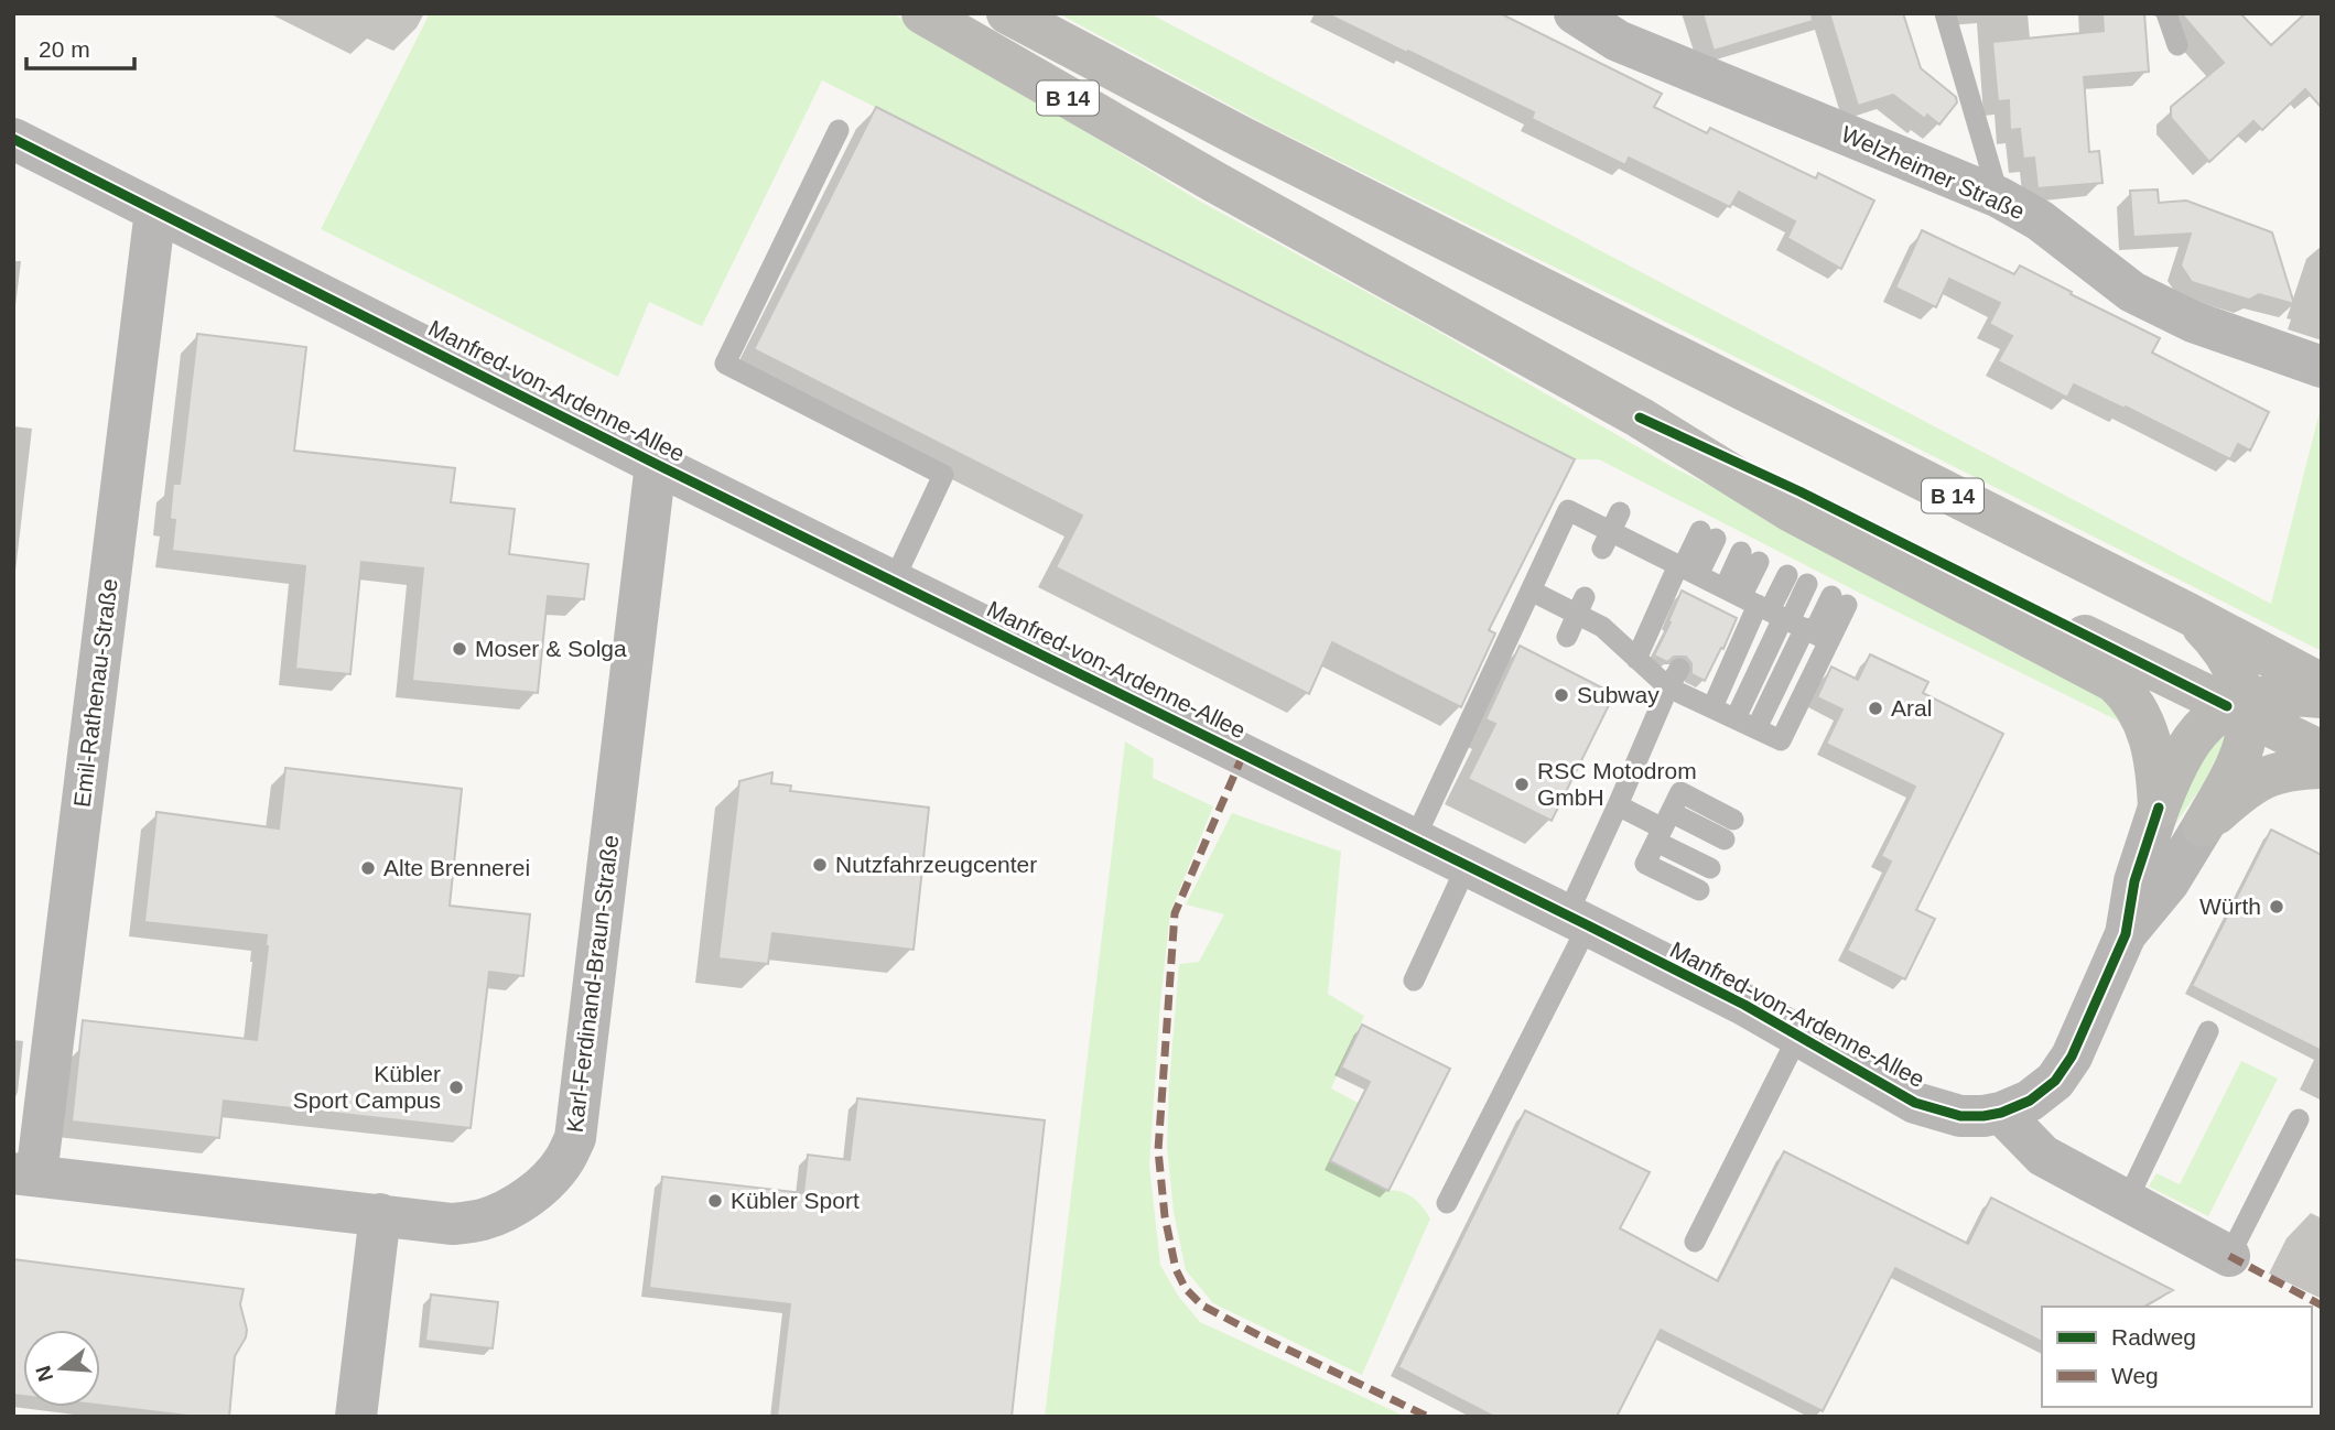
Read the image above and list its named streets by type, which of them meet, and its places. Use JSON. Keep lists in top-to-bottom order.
{
  "streets": {
    "main road": ["B 14"],
    "street": [
      "Welzheimer Straße",
      "Manfred-von-Ardenne-Allee",
      "Emil-Rathenau-Straße",
      "Karl-Ferdinand-Braun-Straße"
    ]
  },
  "crossings": [
    ["Manfred-von-Ardenne-Allee", "Emil-Rathenau-Straße"],
    ["Manfred-von-Ardenne-Allee", "Karl-Ferdinand-Braun-Straße"],
    ["Emil-Rathenau-Straße", "Karl-Ferdinand-Braun-Straße"]
  ],
  "places": [
    "Moser & Solga",
    "Subway",
    "Aral",
    "RSC Motodrom GmbH",
    "Nutzfahrzeugcenter",
    "Alte Brennerei",
    "Würth",
    "Kübler Sport Campus",
    "Kübler Sport"
  ],
  "legend": ["Radweg", "Weg"],
  "scale_bar": "20 m",
  "north": "left"
}
